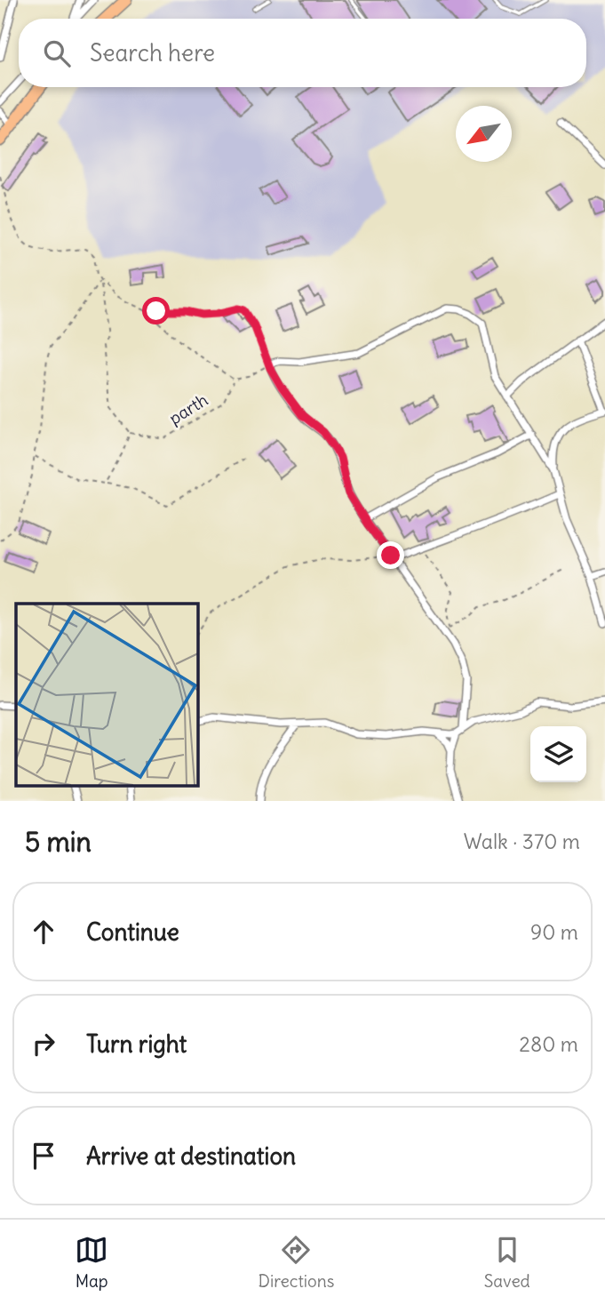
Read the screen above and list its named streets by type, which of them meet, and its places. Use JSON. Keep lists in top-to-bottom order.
{
  "streets": {
    "path": ["parth"]
  },
  "north": "bottom left",
  "page": {
    "search": "Search here",
    "heading": ["5 min", "Walk · 370 m"],
    "list": [
      ["Continue", "90 m"],
      ["Turn right", "280 m"],
      "Arrive at destination"
    ],
    "nav": ["Map", "Directions", "Saved"]
  }
}
